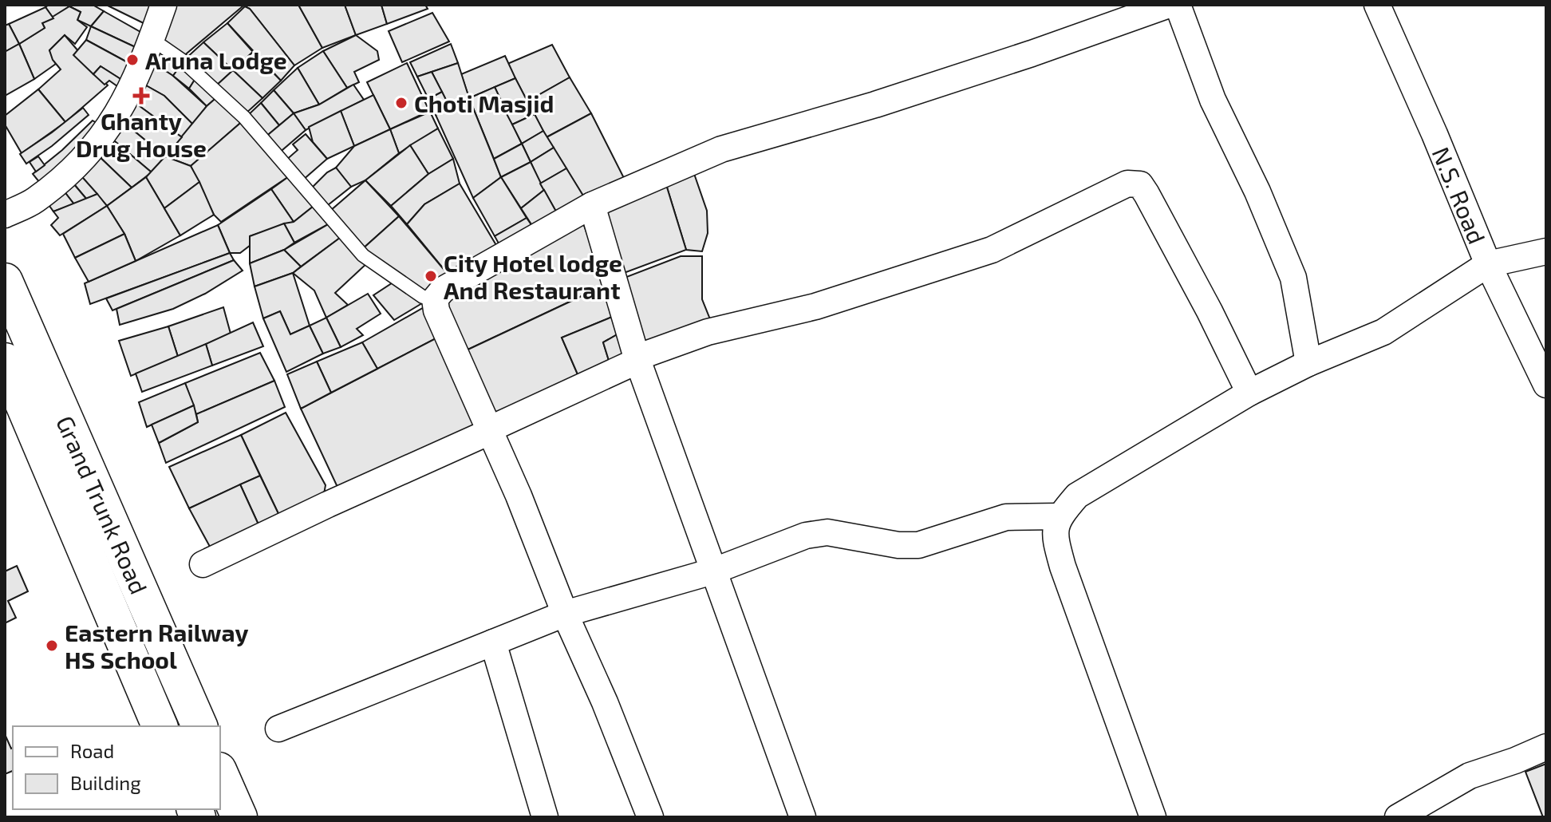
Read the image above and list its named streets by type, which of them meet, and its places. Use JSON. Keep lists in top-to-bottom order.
{
  "streets": {
    "main road": ["Grand Trunk Road"],
    "street": ["N.S. Road"]
  },
  "places": {
    "other": [
      "Aruna Lodge",
      "Choti Masjid",
      "City Hotel lodge And Restaurant",
      "Eastern Railway HS School"
    ],
    "health": ["Ghanty Drug House"]
  },
  "legend": ["Road", "Building"]
}
